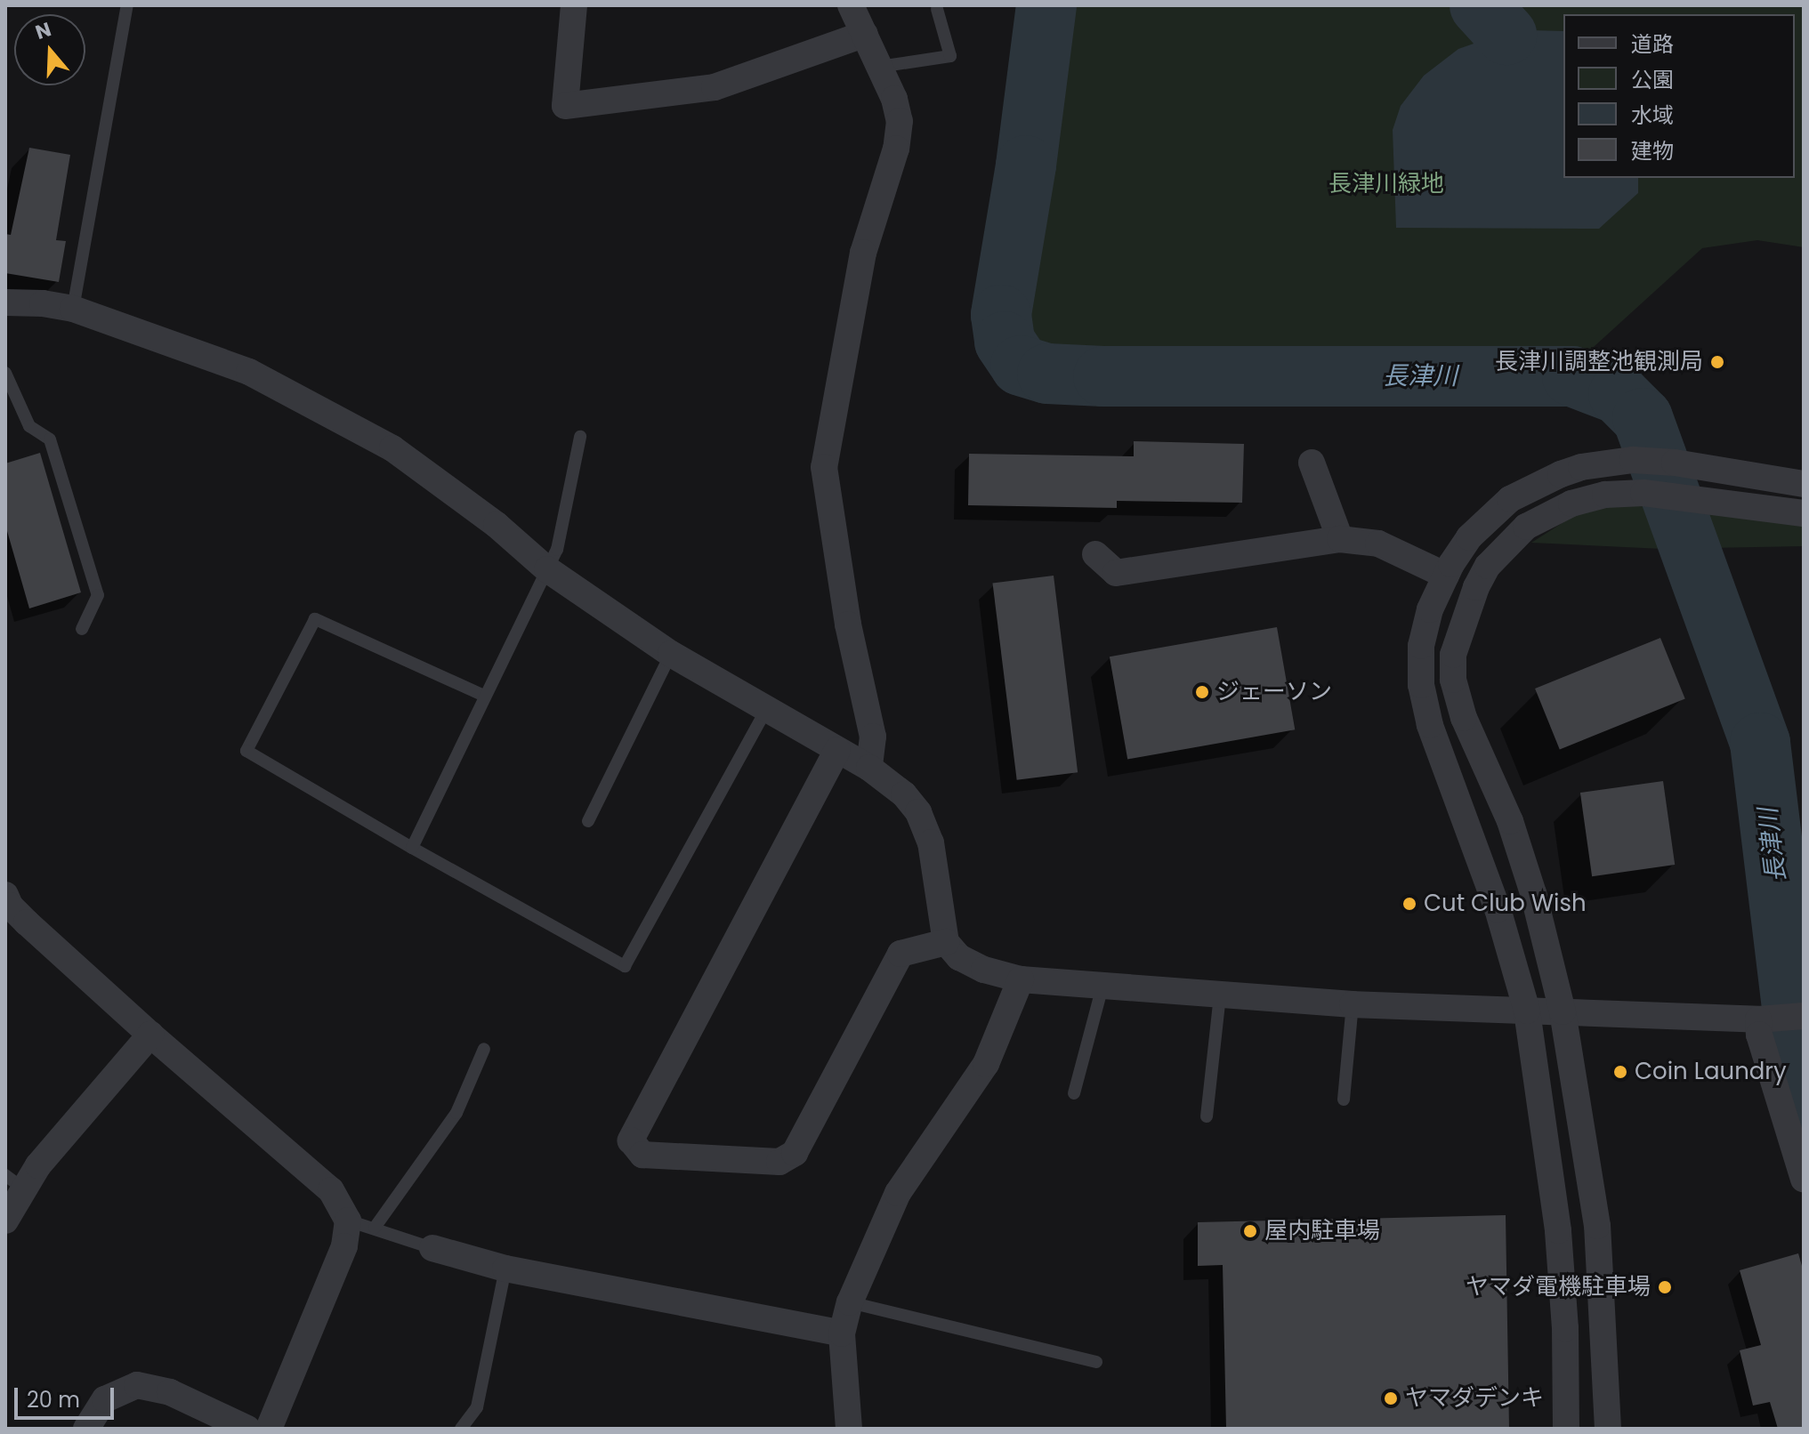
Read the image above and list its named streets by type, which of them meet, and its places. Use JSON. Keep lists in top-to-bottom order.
{
  "water": ["長津川"],
  "parks": ["長津川緑地"],
  "places": [
    "長津川調整池観測局",
    "ジェーソン",
    "Cut Club Wish",
    "Coin Laundry",
    "屋内駐車場",
    "ヤマダ電機駐車場",
    "ヤマダデンキ"
  ],
  "legend": [
    "道路",
    "公園",
    "水域",
    "建物"
  ],
  "scale_bar": "20 m",
  "north": "top"
}
